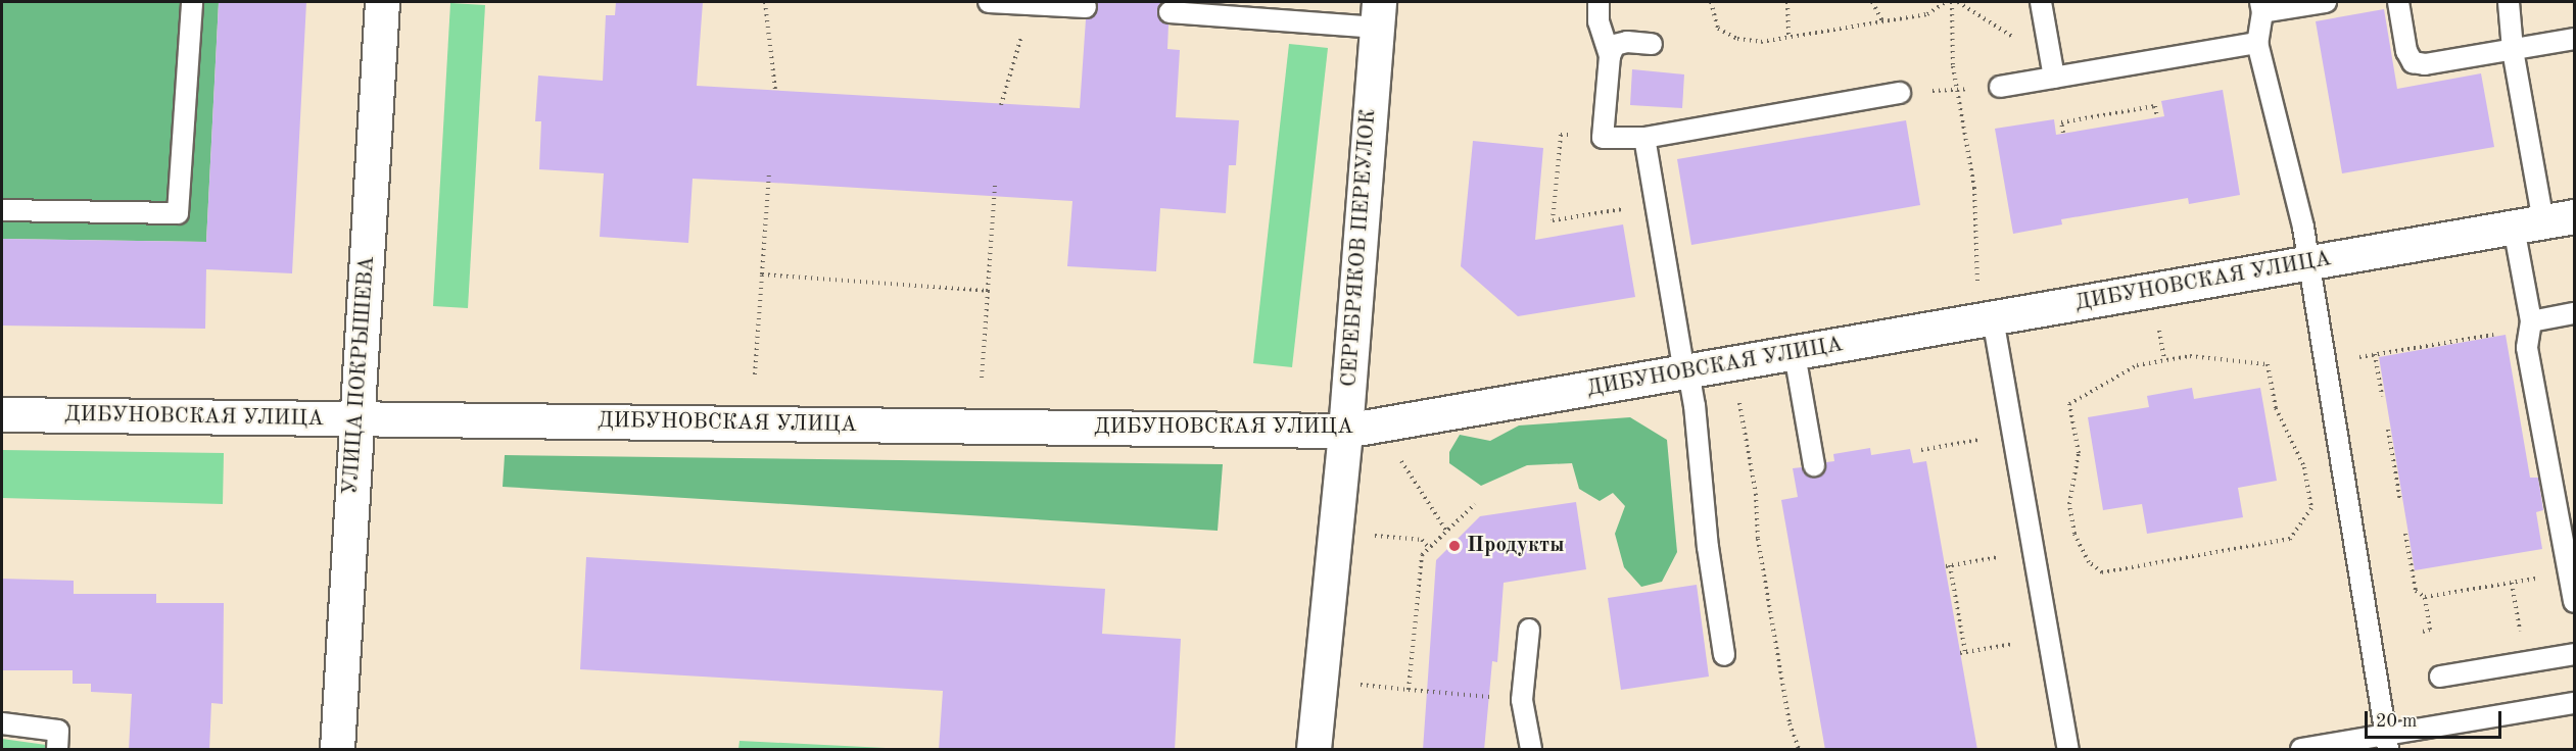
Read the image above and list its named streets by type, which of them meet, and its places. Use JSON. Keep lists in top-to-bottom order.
{
  "streets": {
    "street": ["СЕРЕБРЯКОВ ПЕРЕУЛОК", "ДИБУНОВСКАЯ УЛИЦА", "УЛИЦА ПОКРЫШЕВА"]
  },
  "crossings": [
    ["СЕРЕБРЯКОВ ПЕРЕУЛОК", "ДИБУНОВСКАЯ УЛИЦА"],
    ["ДИБУНОВСКАЯ УЛИЦА", "УЛИЦА ПОКРЫШЕВА"]
  ],
  "places": ["Продукты"],
  "scale_bar": "20 m"
}
